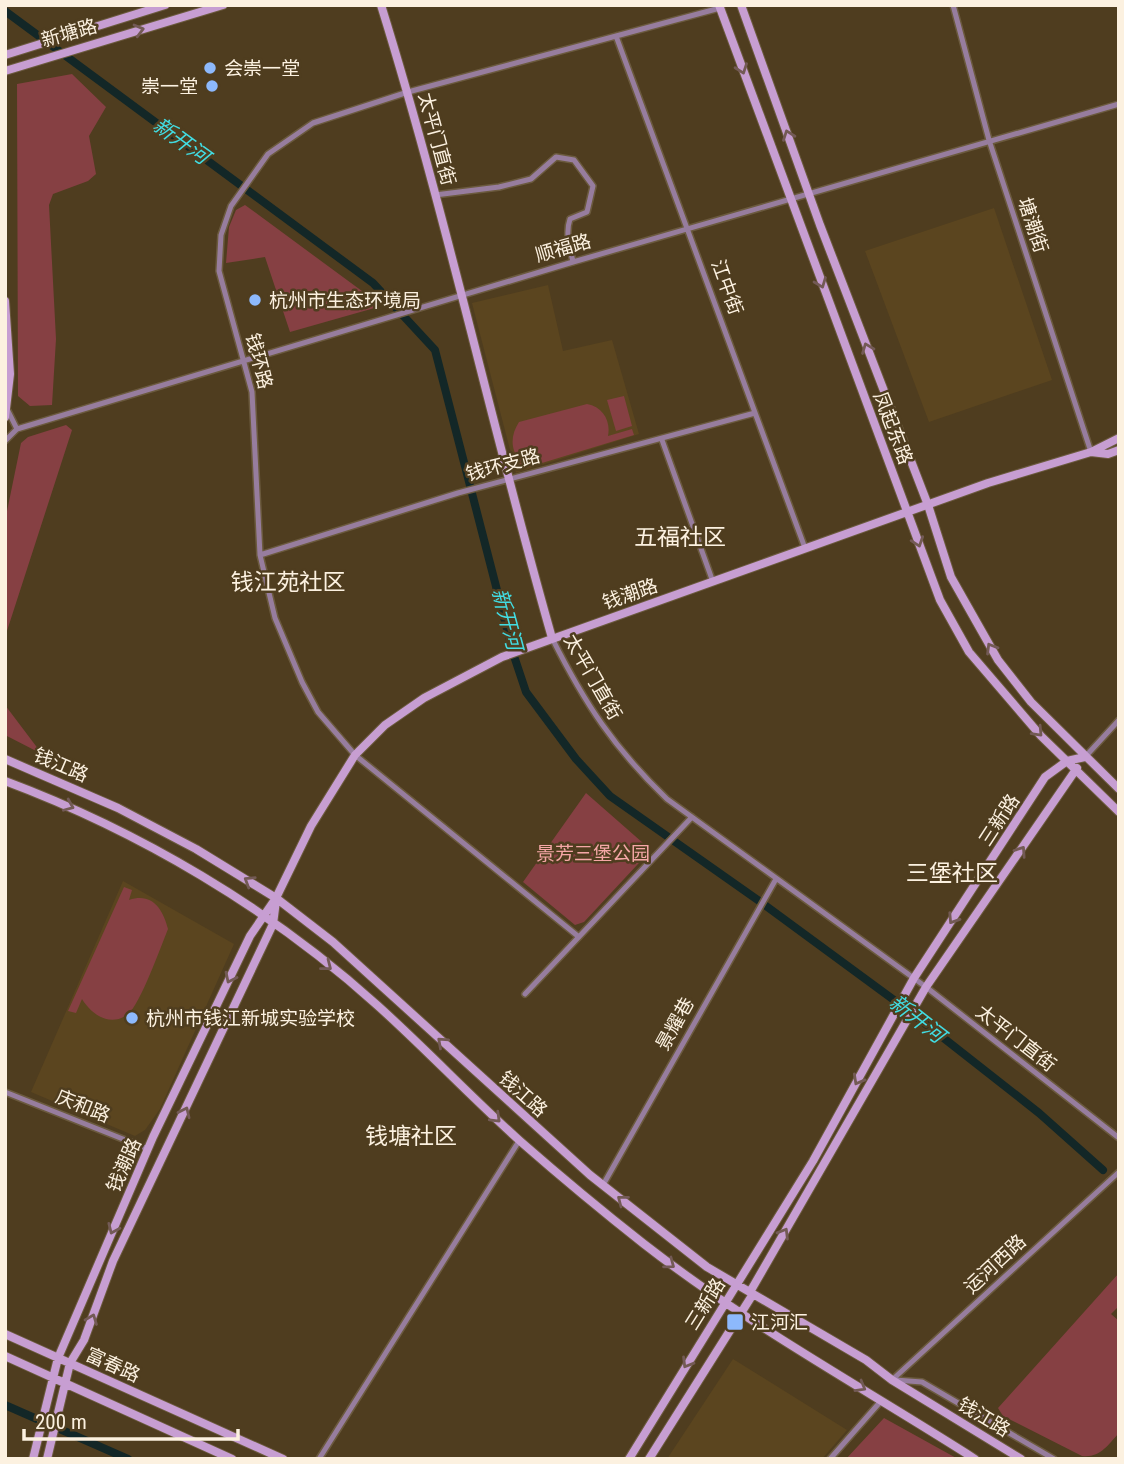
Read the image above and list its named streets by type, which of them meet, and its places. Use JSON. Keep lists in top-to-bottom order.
{
  "streets": {
    "main road": [
      "新塘路",
      "太平门直街",
      "凤起东路",
      "钱潮路",
      "钱江路",
      "三新路",
      "富春路"
    ],
    "street": [
      "塘潮街",
      "顺福路",
      "江中街",
      "钱环路",
      "钱环支路",
      "景耀巷",
      "庆和路",
      "运河西路"
    ]
  },
  "crossings": [
    ["太平门直街", "顺福路"],
    ["太平门直街", "钱环路"],
    ["太平门直街", "钱环支路"],
    ["太平门直街", "钱潮路"],
    ["太平门直街", "三新路"],
    ["太平门直街", "景耀巷"],
    ["塘潮街", "顺福路"],
    ["塘潮街", "钱潮路"],
    ["顺福路", "江中街"],
    ["顺福路", "钱环路"],
    ["顺福路", "凤起东路"],
    ["江中街", "钱环路"],
    ["江中街", "钱环支路"],
    ["江中街", "钱潮路"],
    ["钱环路", "凤起东路"],
    ["钱环路", "钱环支路"],
    ["钱环路", "钱潮路"],
    ["凤起东路", "钱潮路"],
    ["凤起东路", "三新路"],
    ["钱潮路", "钱江路"],
    ["钱潮路", "庆和路"],
    ["钱潮路", "富春路"],
    ["钱江路", "三新路"],
    ["钱江路", "景耀巷"],
    ["钱江路", "运河西路"]
  ],
  "districts": [
    "五福社区",
    "钱江苑社区",
    "三堡社区",
    "钱塘社区"
  ],
  "water": ["新开河"],
  "parks": ["景芳三堡公园"],
  "places": {
    "other": [
      "会崇一堂",
      "崇一堂",
      "杭州市生态环境局",
      "杭州市钱江新城实验学校"
    ],
    "transit": ["江河汇"]
  },
  "scale_bar": "200 m"
}
